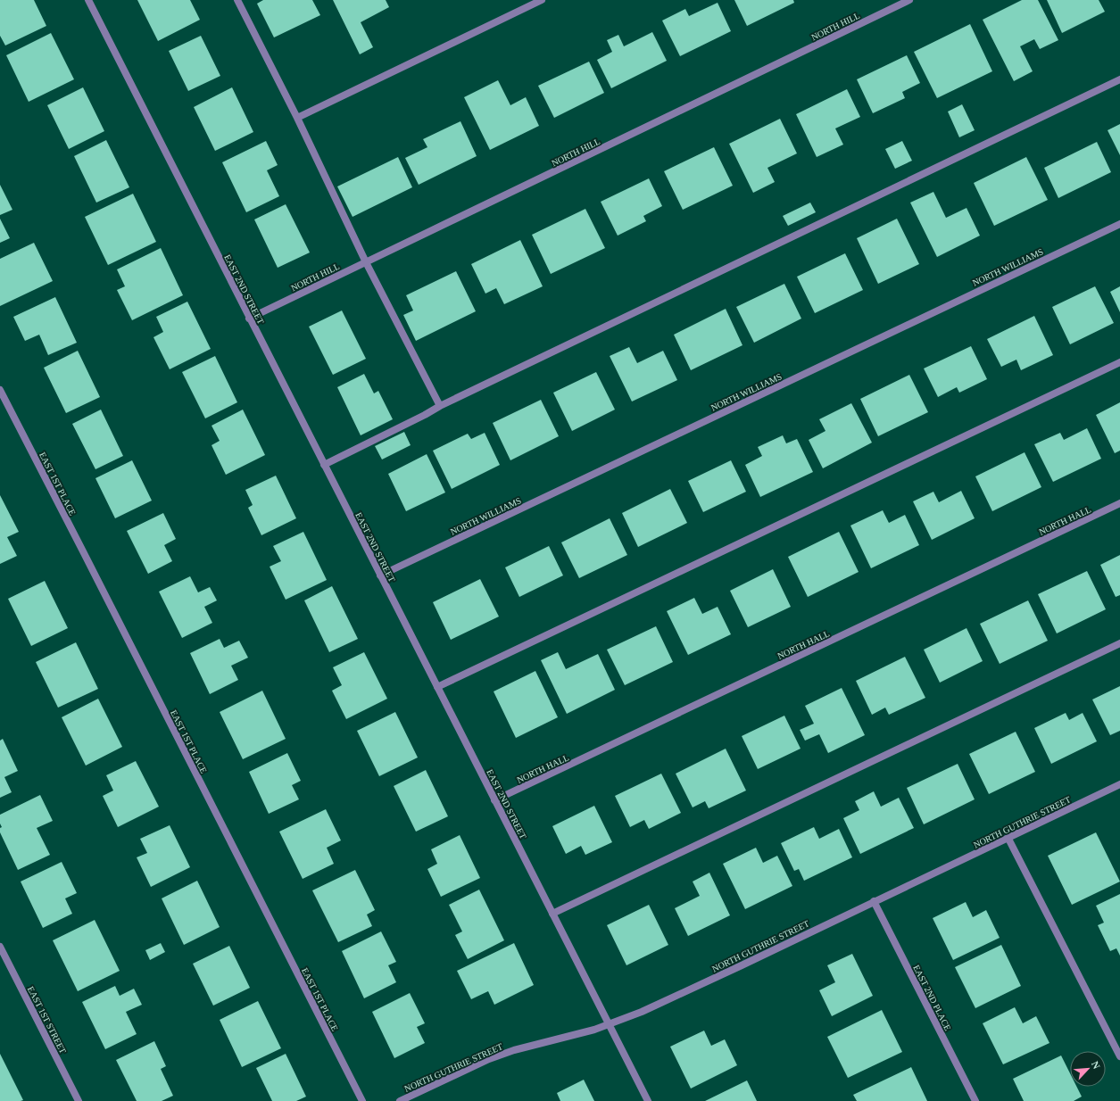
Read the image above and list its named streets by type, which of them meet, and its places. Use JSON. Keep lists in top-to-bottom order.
{
  "streets": {
    "street": [
      "NORTH HILL",
      "NORTH WILLIAMS",
      "EAST 2ND STREET",
      "EAST 1ST PLACE",
      "NORTH HALL",
      "NORTH GUTHRIE STREET",
      "EAST 2ND PLACE",
      "EAST 1ST STREET"
    ]
  },
  "crossings": [
    ["NORTH HILL", "EAST 2ND STREET"],
    ["NORTH WILLIAMS", "EAST 2ND STREET"],
    ["EAST 2ND STREET", "NORTH HALL"],
    ["EAST 2ND STREET", "NORTH GUTHRIE STREET"],
    ["NORTH GUTHRIE STREET", "EAST 2ND PLACE"]
  ],
  "north": "top right"
}
